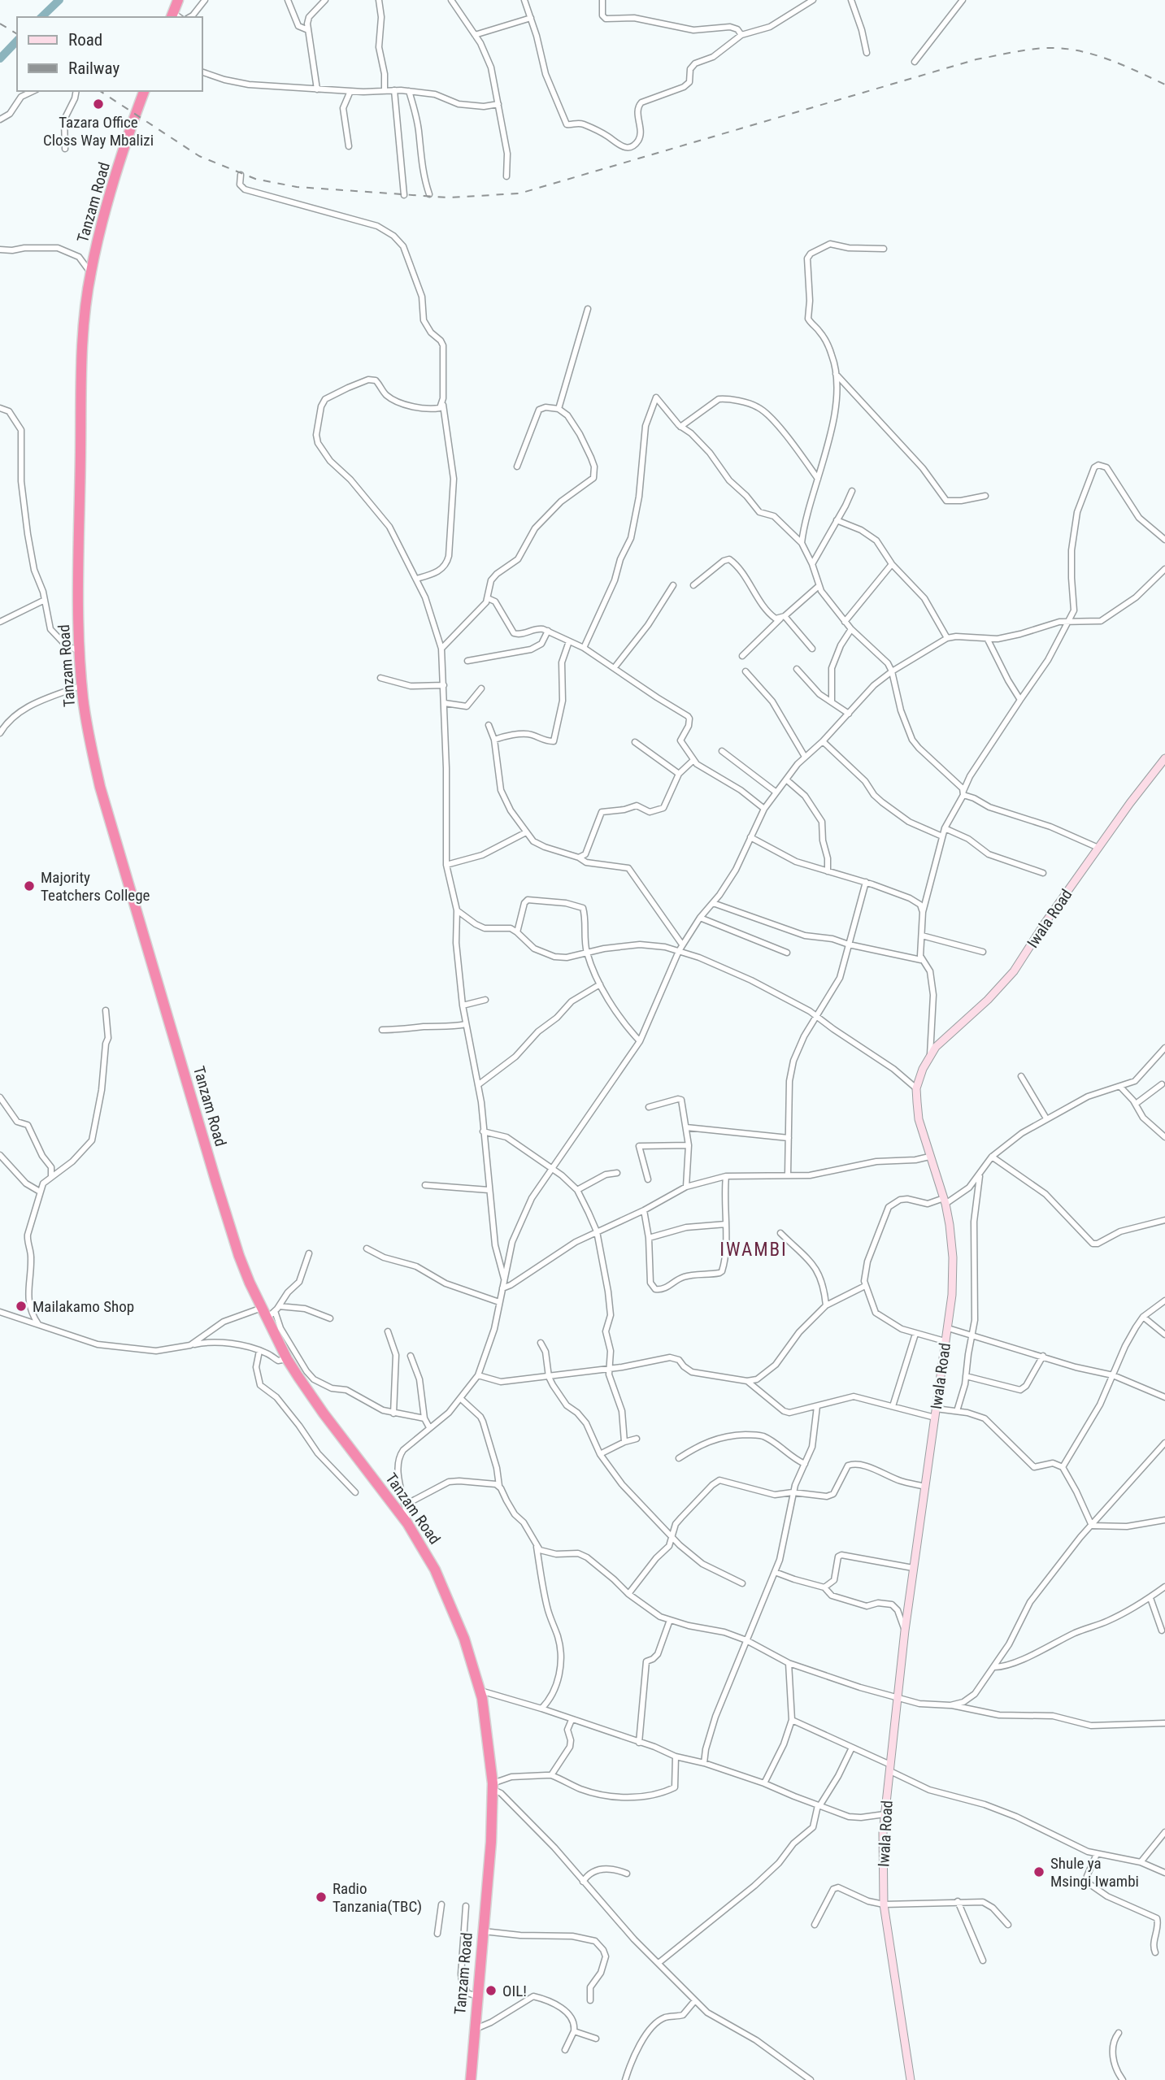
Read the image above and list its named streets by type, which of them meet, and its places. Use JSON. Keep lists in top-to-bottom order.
{
  "streets": {
    "highway": ["Tanzam Road"],
    "street": ["Iwala Road"]
  },
  "districts": ["IWAMBI"],
  "places": [
    "Tazara Office Closs Way Mbalizi",
    "Majority Teatchers College",
    "Mailakamo Shop",
    "Shule ya Msingi Iwambi",
    "Radio Tanzania(TBC)",
    "OIL!"
  ],
  "legend": ["Road", "Railway"]
}
